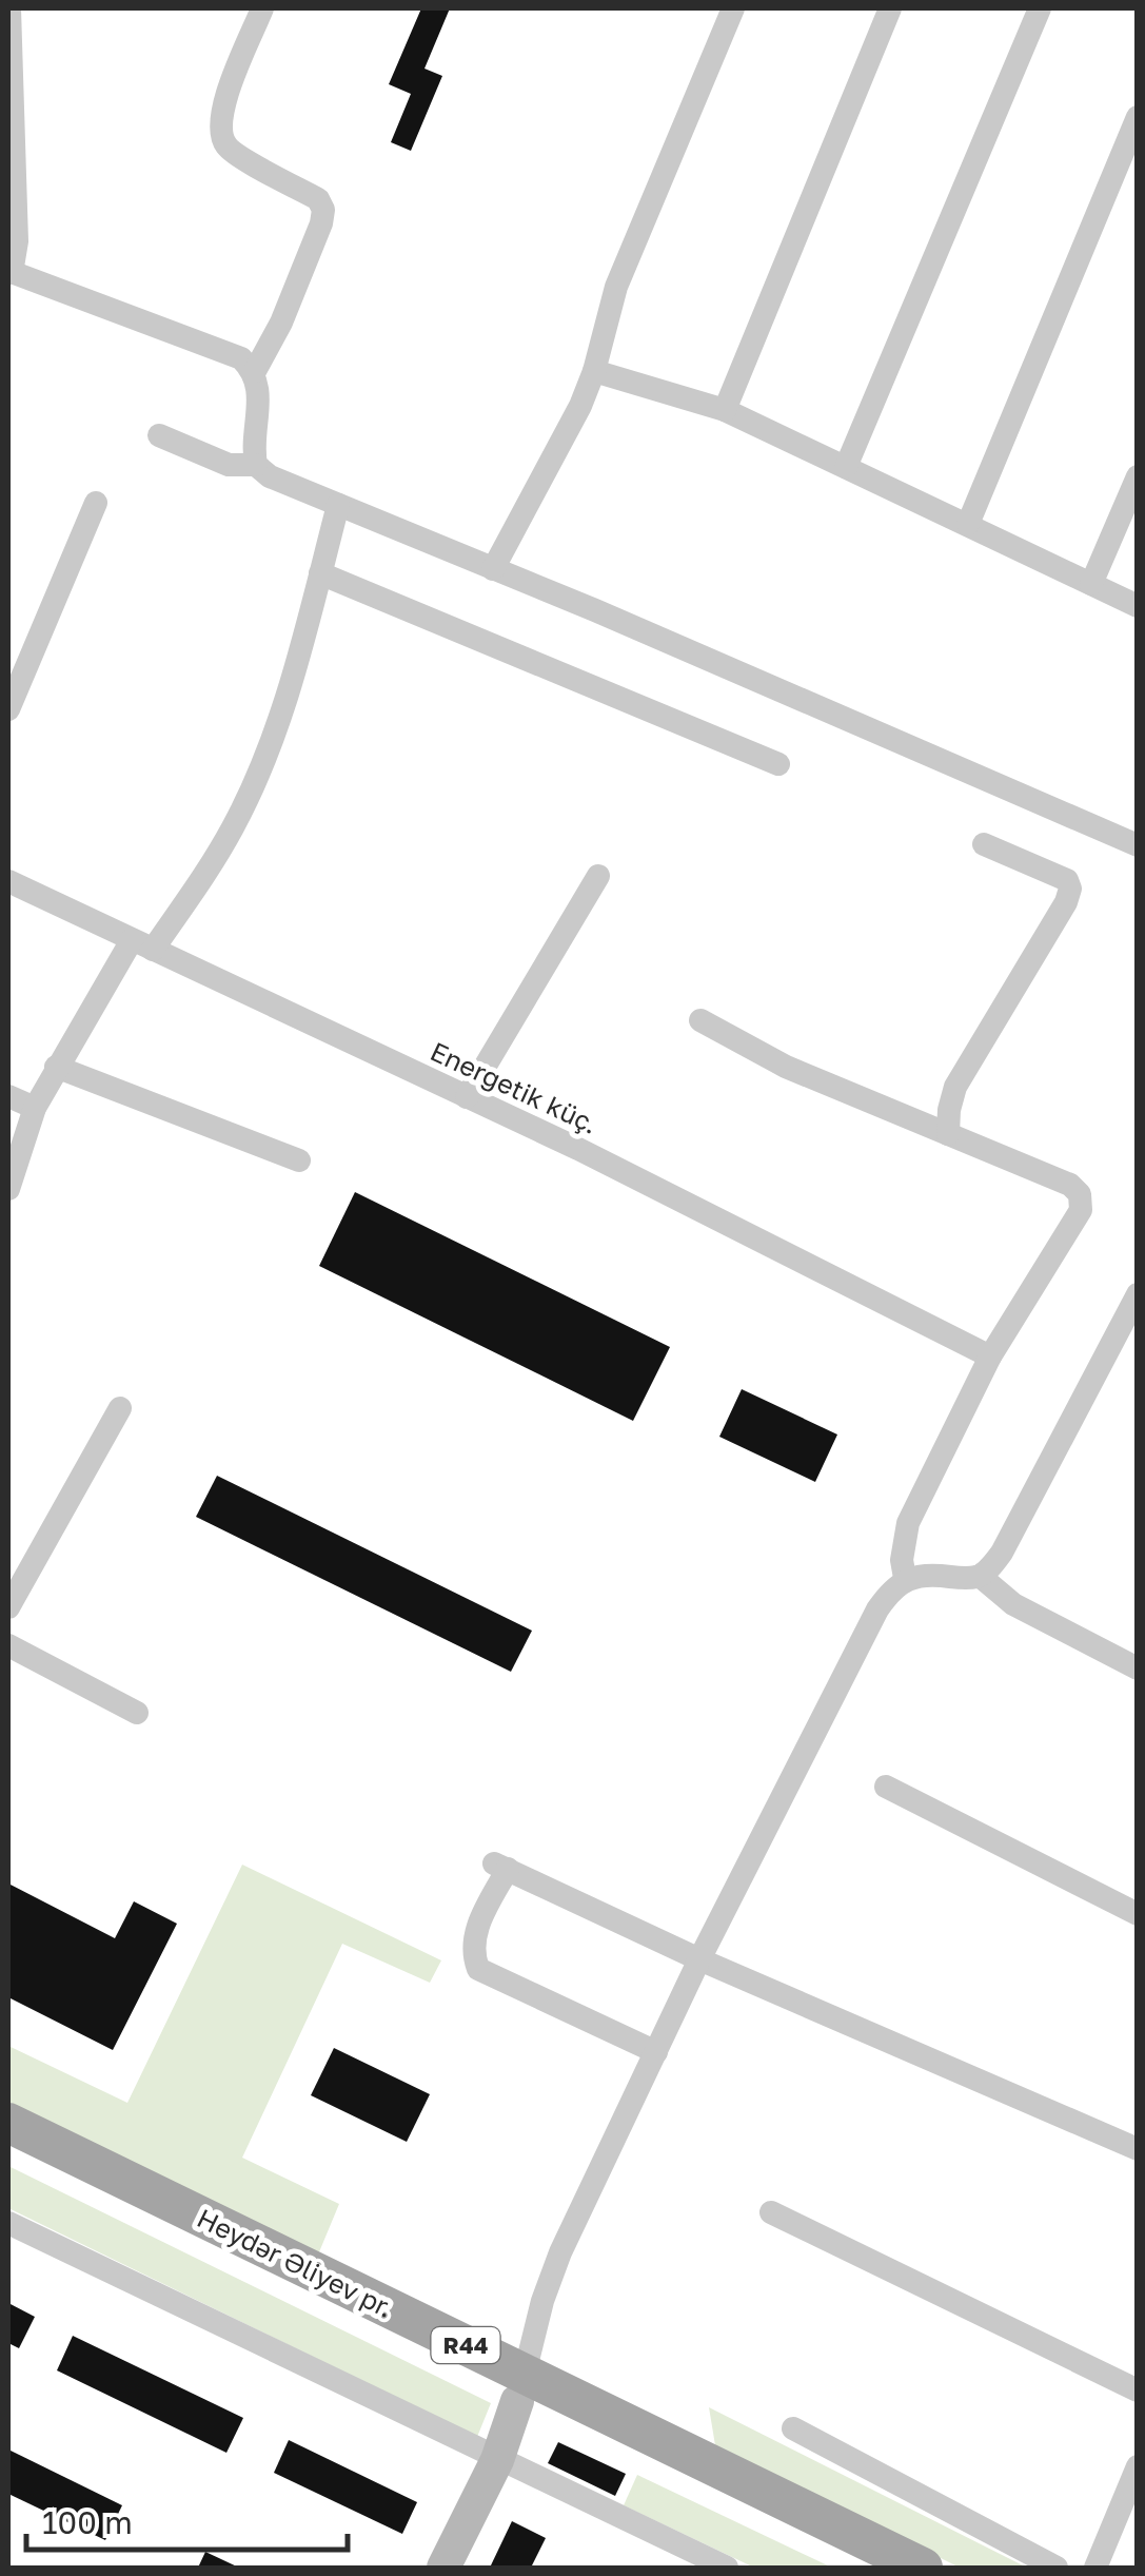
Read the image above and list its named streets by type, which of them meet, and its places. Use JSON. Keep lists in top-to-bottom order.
{
  "streets": {
    "main road": ["Heydər Əliyev pr.", "R44"],
    "street": ["Energetik küç."]
  },
  "scale_bar": "100 m"
}
